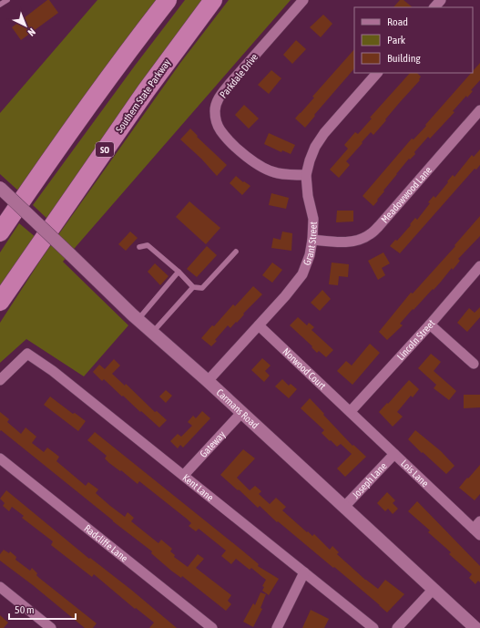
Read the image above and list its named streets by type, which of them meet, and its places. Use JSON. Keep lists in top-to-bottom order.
{
  "streets": {
    "highway": ["Southern State Parkway", "SO"],
    "street": [
      "Parkdale Drive",
      "Meadowwood Lane",
      "Grant Street",
      "Lincoln Street",
      "Norwood Court",
      "Carmans Road",
      "Gateway",
      "Lois Lane",
      "Joseph Lane",
      "Kent Lane",
      "Radcliffe Lane"
    ]
  },
  "crossings": [
    ["Parkdale Drive", "Grant Street"],
    ["Meadowwood Lane", "Grant Street"],
    ["Grant Street", "Norwood Court"],
    ["Grant Street", "Carmans Road"],
    ["Lincoln Street", "Norwood Court"],
    ["Lincoln Street", "Lois Lane"],
    ["Norwood Court", "Lois Lane"],
    ["Carmans Road", "Gateway"],
    ["Carmans Road", "Joseph Lane"],
    ["Gateway", "Kent Lane"],
    ["Lois Lane", "Joseph Lane"]
  ],
  "legend": ["Road", "Park", "Building"],
  "scale_bar": "50 m",
  "north": "bottom right"
}
